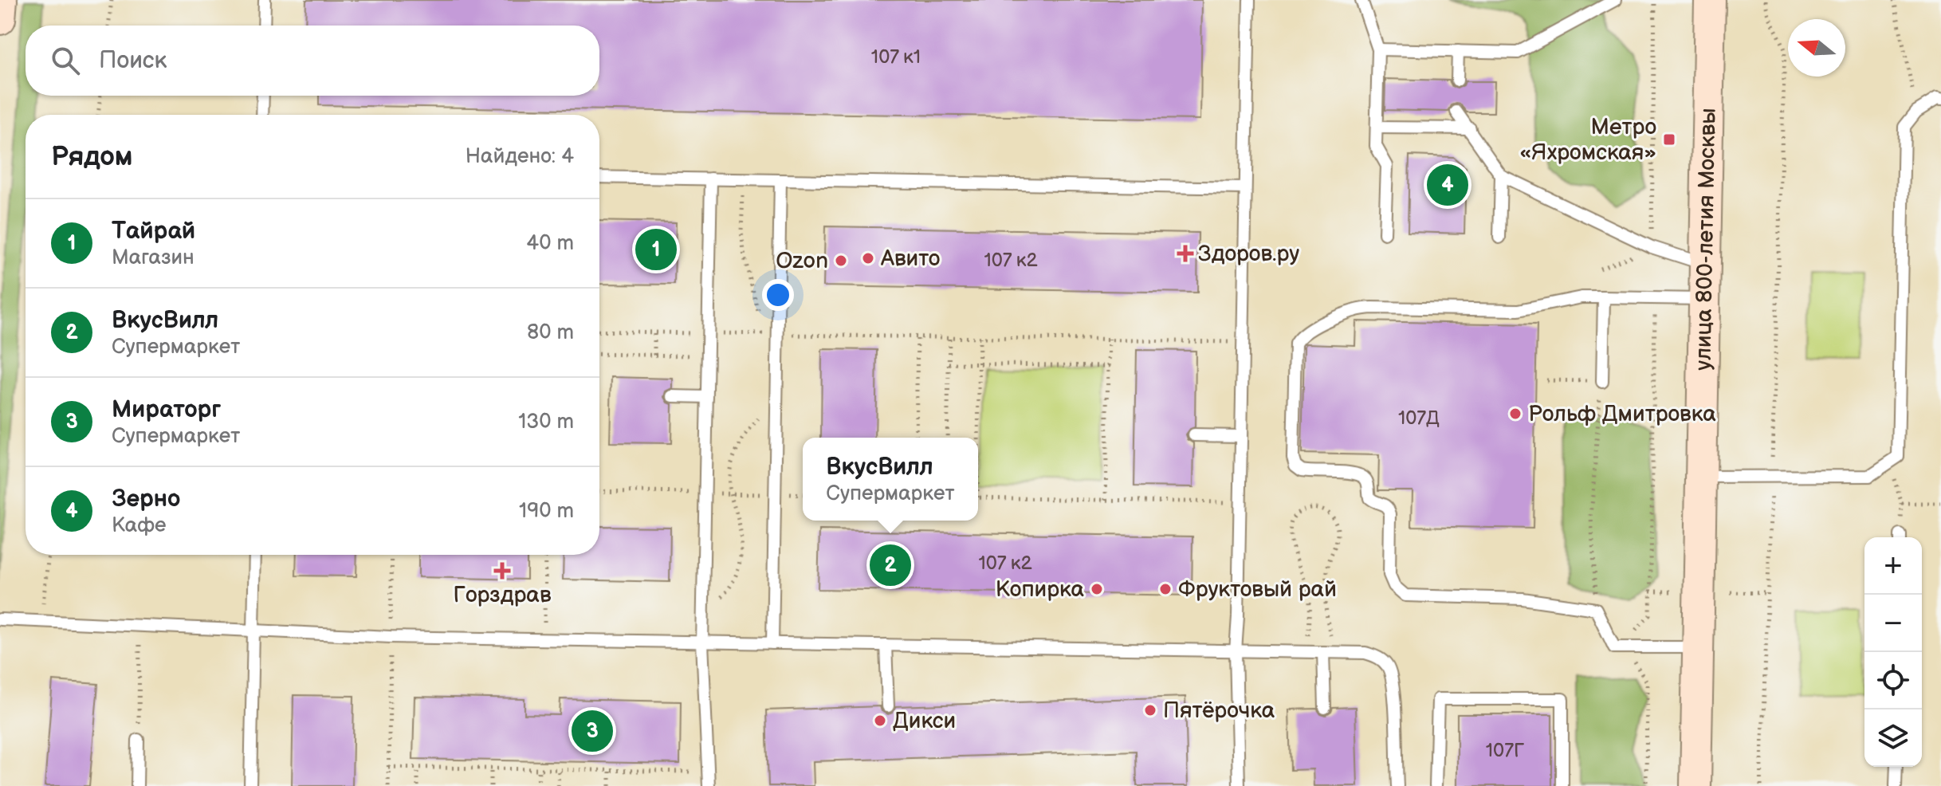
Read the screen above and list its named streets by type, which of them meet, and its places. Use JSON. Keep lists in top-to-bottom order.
{
  "streets": {
    "main road": ["улица 800-летия Москвы"]
  },
  "places": {
    "transit": ["Метро «Яхромская»"],
    "health": ["Здоров.ру", "Горздрав"],
    "other": [
      "Авито",
      "Ozon",
      "Рольф Дмитровка",
      "Копирка",
      "Фруктовый рай",
      "Пятёрочка",
      "Дикси"
    ]
  },
  "house_numbers": [
    "107 к1",
    "107 к2",
    "107Д",
    "107 к2",
    "107Г"
  ],
  "north": "left",
  "page": {
    "search": "Поиск",
    "heading": ["Рядом", "Найдено: 4"],
    "pins": [
      "4",
      "1",
      "2",
      "3"
    ],
    "list": [
      {
        "mark": "1",
        "name": "Тайрай",
        "note": "Магазин",
        "value": "40 m"
      },
      {
        "mark": "2",
        "name": "ВкусВилл",
        "note": "Супермаркет",
        "value": "80 m"
      },
      {
        "mark": "3",
        "name": "Мираторг",
        "note": "Супермаркет",
        "value": "130 m"
      },
      {
        "mark": "4",
        "name": "Зерно",
        "note": "Кафе",
        "value": "190 m"
      }
    ],
    "popup": ["ВкусВилл", "Супермаркет"],
    "map_buttons": ["+", "−"]
  }
}
